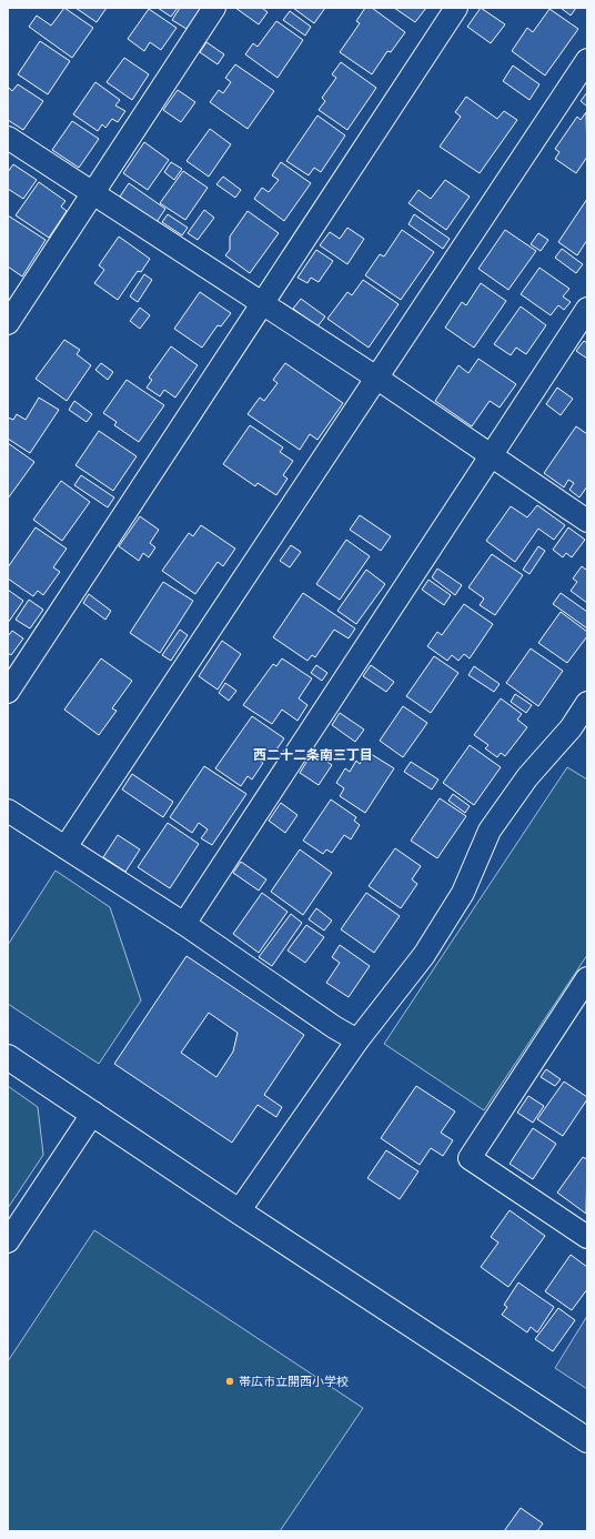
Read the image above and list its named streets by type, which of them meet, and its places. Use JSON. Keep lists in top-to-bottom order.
{
  "districts": ["西二十二条南三丁目"],
  "places": ["帯広市立開西小学校"]
}
